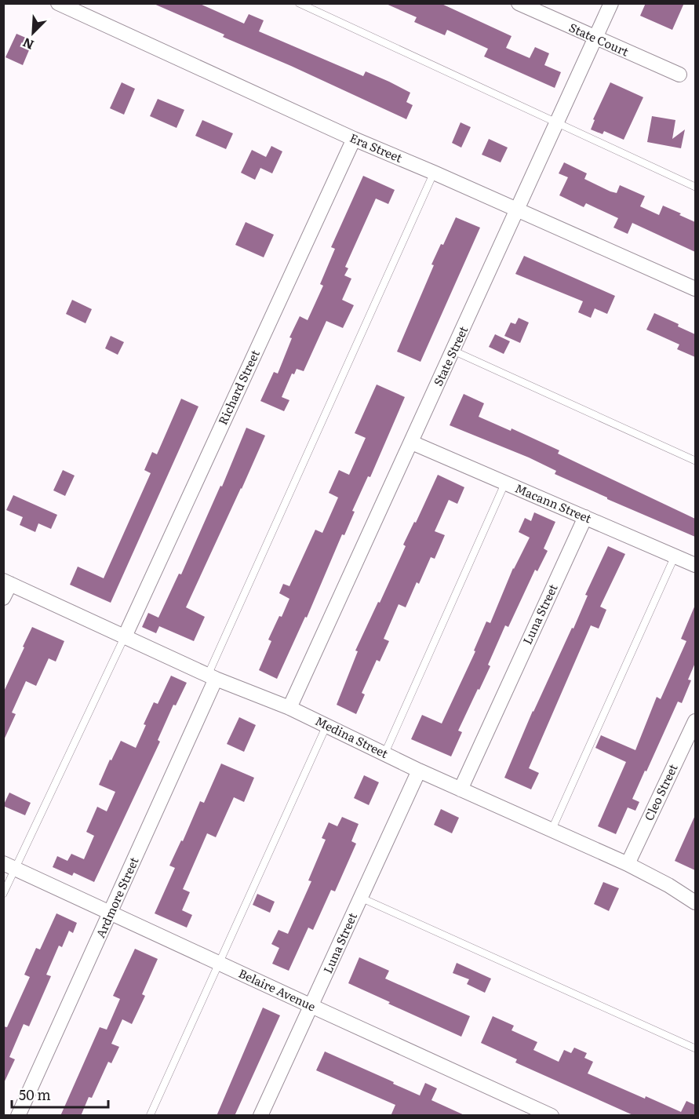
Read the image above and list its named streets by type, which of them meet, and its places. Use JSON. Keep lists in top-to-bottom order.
{
  "streets": {
    "street": [
      "State Court",
      "Era Street",
      "State Street",
      "Richard Street",
      "Macann Street",
      "Luna Street",
      "Medina Street",
      "Cleo Street",
      "Ardmore Street",
      "Belaire Avenue"
    ]
  },
  "crossings": [
    ["State Court", "State Street"],
    ["Era Street", "State Street"],
    ["Era Street", "Richard Street"],
    ["State Street", "Macann Street"],
    ["State Street", "Medina Street"],
    ["Richard Street", "Medina Street"],
    ["Macann Street", "Luna Street"],
    ["Luna Street", "Medina Street"],
    ["Luna Street", "Belaire Avenue"],
    ["Medina Street", "Cleo Street"],
    ["Medina Street", "Ardmore Street"],
    ["Ardmore Street", "Belaire Avenue"]
  ],
  "scale_bar": "50 m",
  "north": "bottom left"
}
